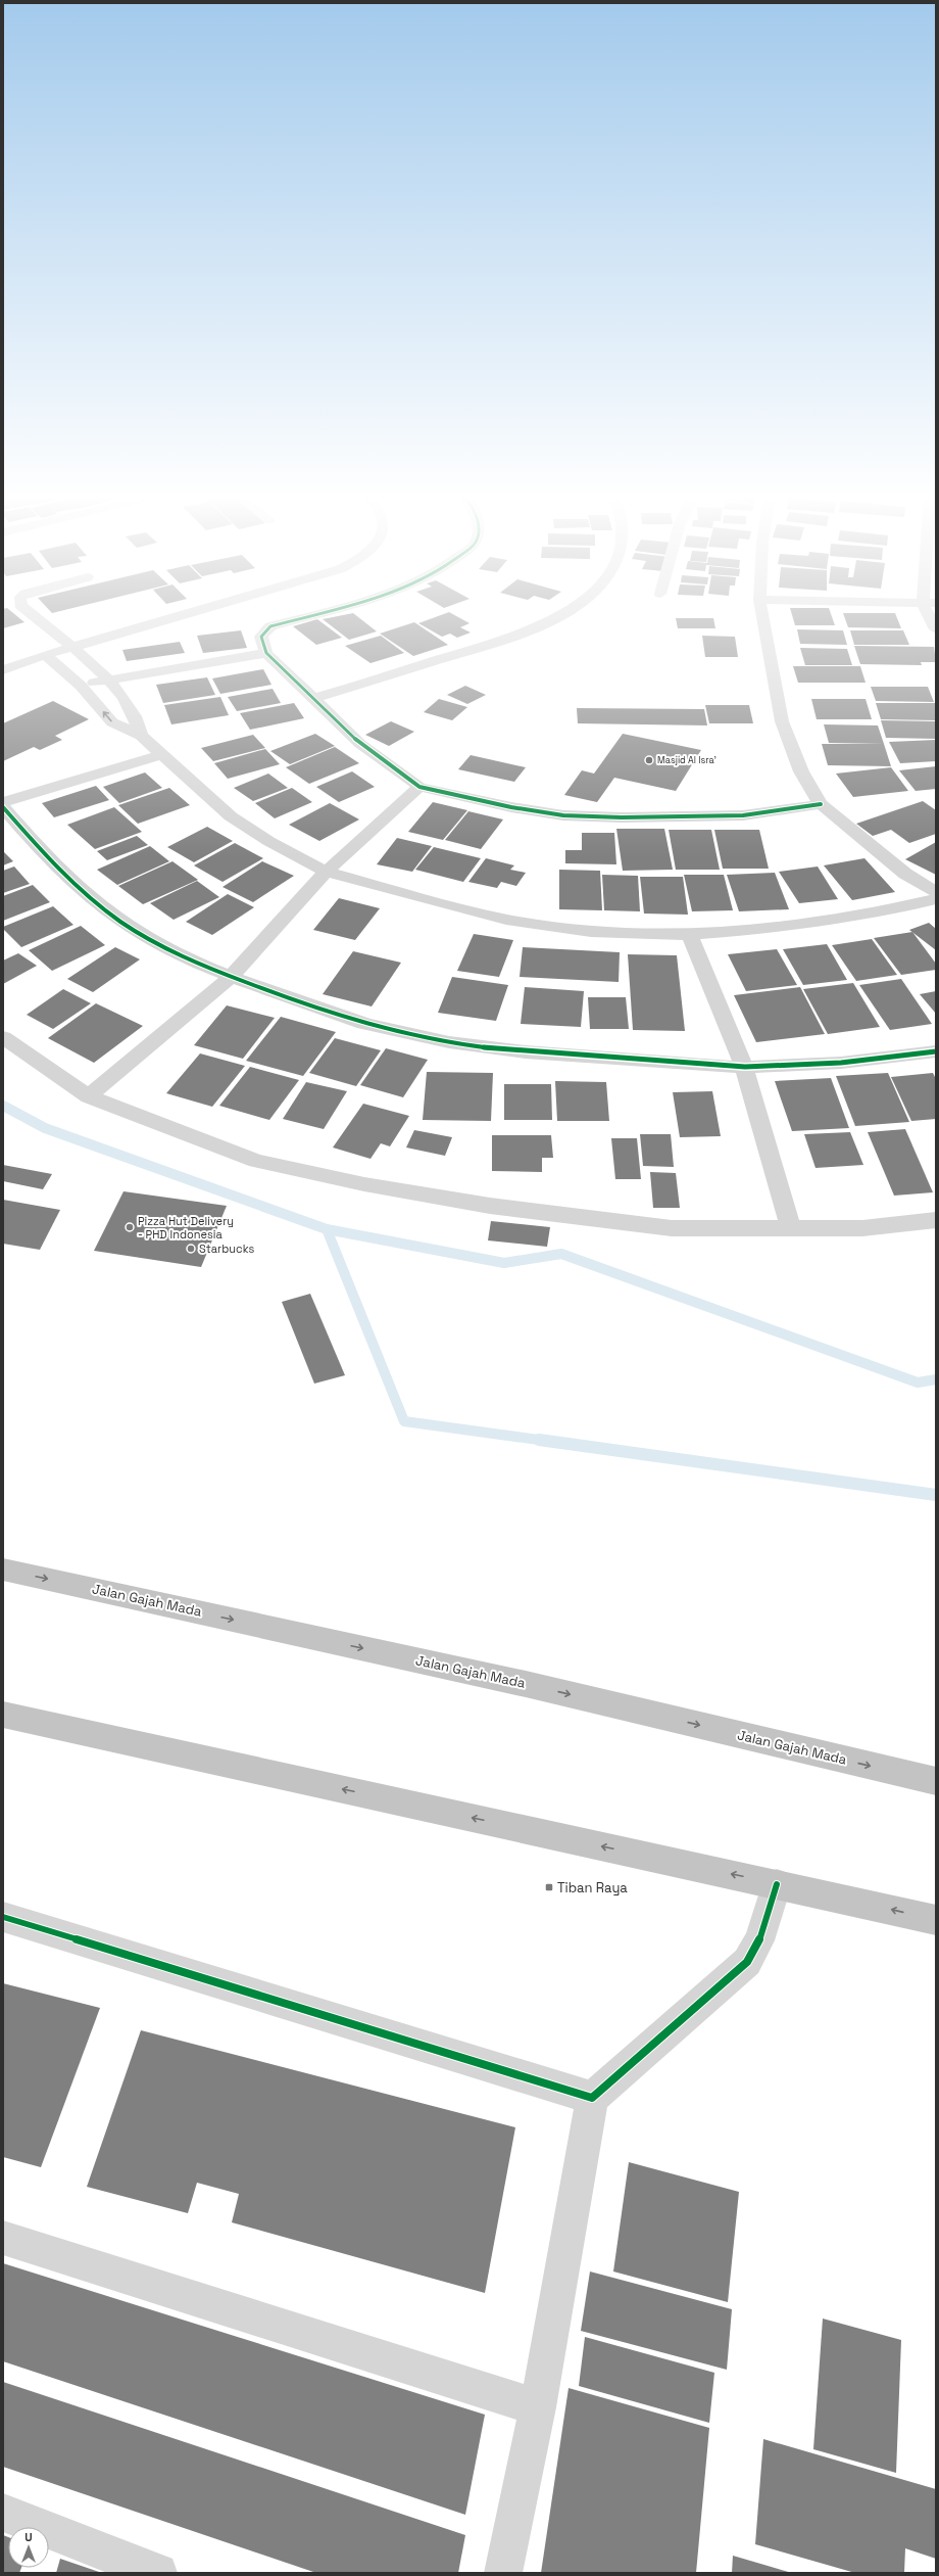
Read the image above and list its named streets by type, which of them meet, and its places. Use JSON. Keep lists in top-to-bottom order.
{
  "streets": {
    "highway": ["Jalan Gajah Mada"]
  },
  "places": {
    "other": ["Masjid Al Isra'", "Pizza Hut Delivery - PHD Indonesia", "Starbucks"],
    "transit": ["Tiban Raya"]
  },
  "north": "top"
}
